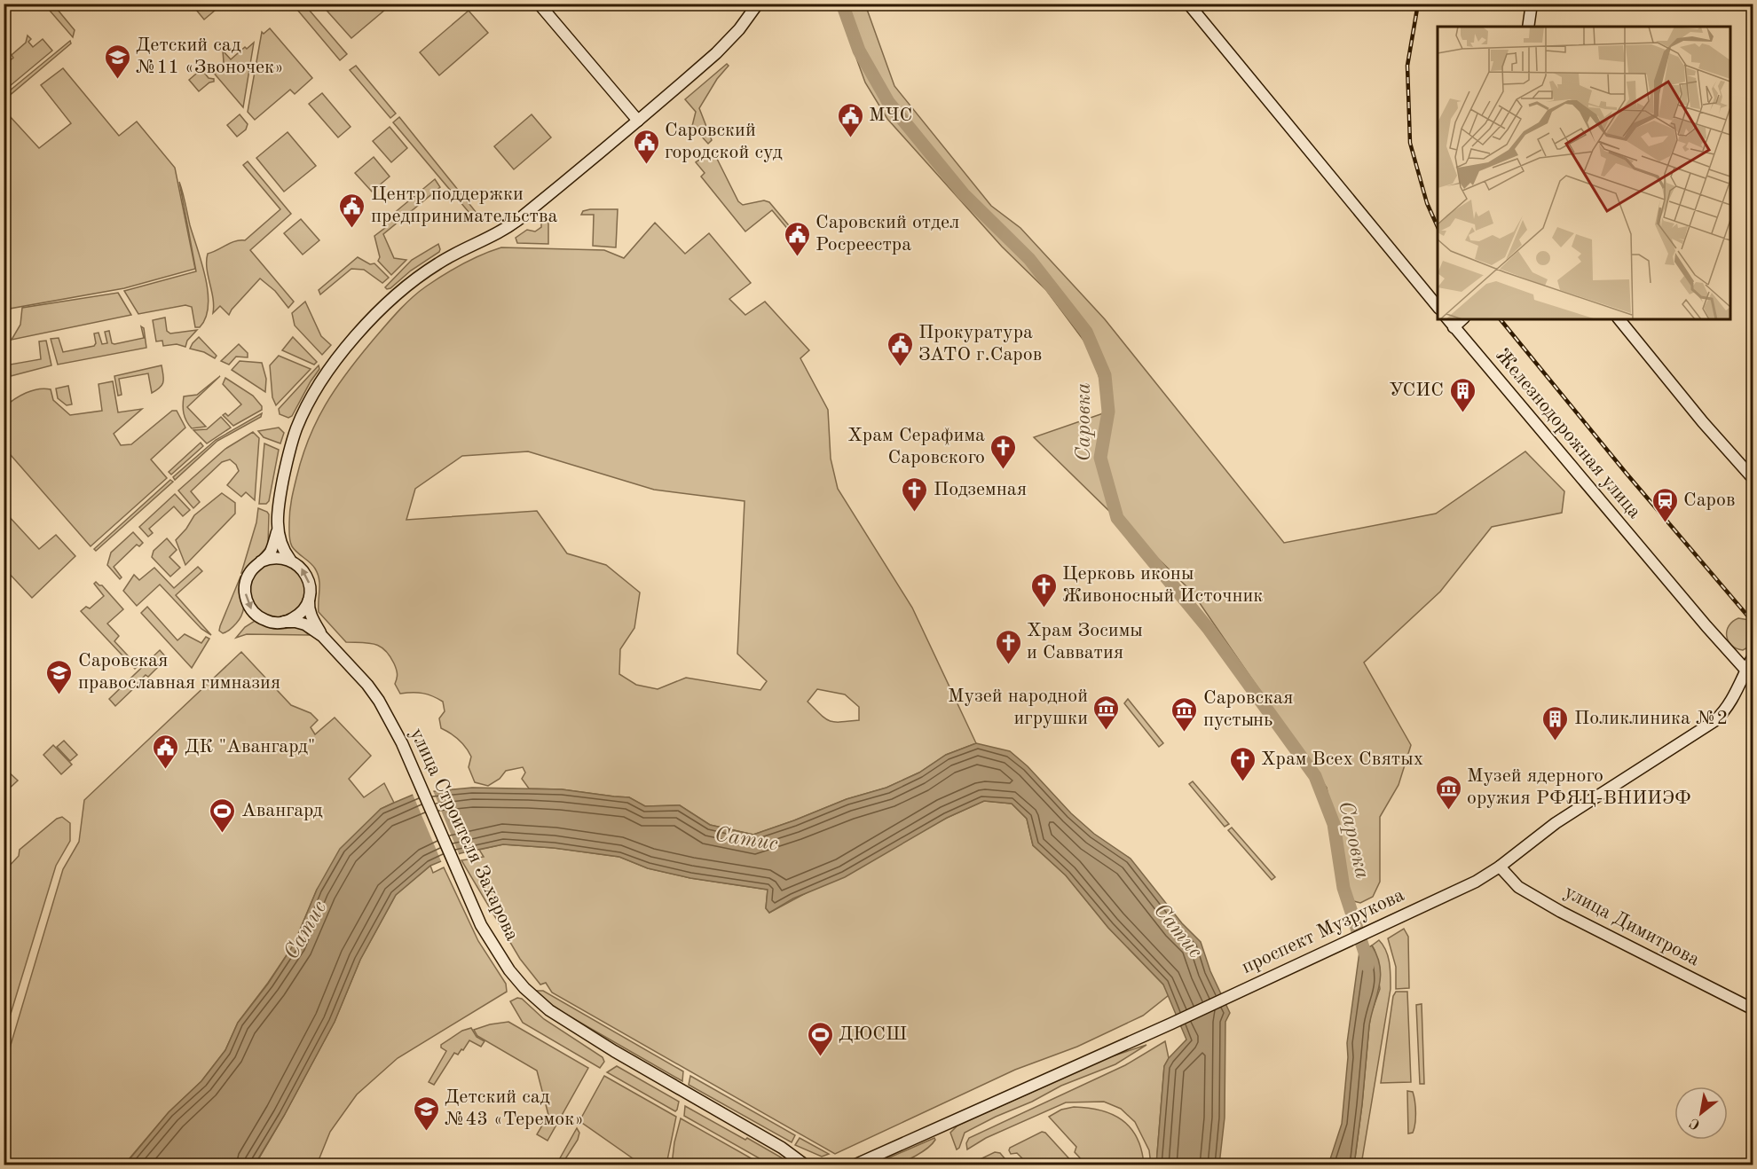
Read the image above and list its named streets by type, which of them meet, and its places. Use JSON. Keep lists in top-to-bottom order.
{
  "streets": {
    "street": [
      "Железнодорожная улица",
      "улица Строителя Захарова",
      "улица Димитрова",
      "проспект Музрукова"
    ]
  },
  "crossings": [
    ["Железнодорожная улица", "проспект Музрукова"],
    ["улица Димитрова", "проспект Музрукова"]
  ],
  "water": ["Саровка", "Сатис"],
  "places": {
    "school or university": ["Детский сад №11 «Звоночек»", "Саровская православная гимназия", "Детский сад №43 «Теремок»"],
    "public building": [
      "МЧС",
      "Саровский городской суд",
      "Центр поддержки предпринимательства",
      "Саровский отдел Росреестра",
      "Прокуратура ЗАТО г.Саров",
      "ДК \"Авангард\""
    ],
    "building": ["УСИС", "Поликлиника №2"],
    "church": [
      "Храм Серафима Саровского",
      "Подземная",
      "Церковь иконы Живоносный Источник",
      "Храм Зосимы и Савватия",
      "Храм Всех Святых"
    ],
    "station": ["Саров"],
    "museum": ["Музей народной игрушки", "Саровская пустынь", "Музей ядерного оружия РФЯЦ-ВНИИЭФ"],
    "sports": ["Авангард", "ДЮСШ"]
  },
  "north": "bottom left"
}
